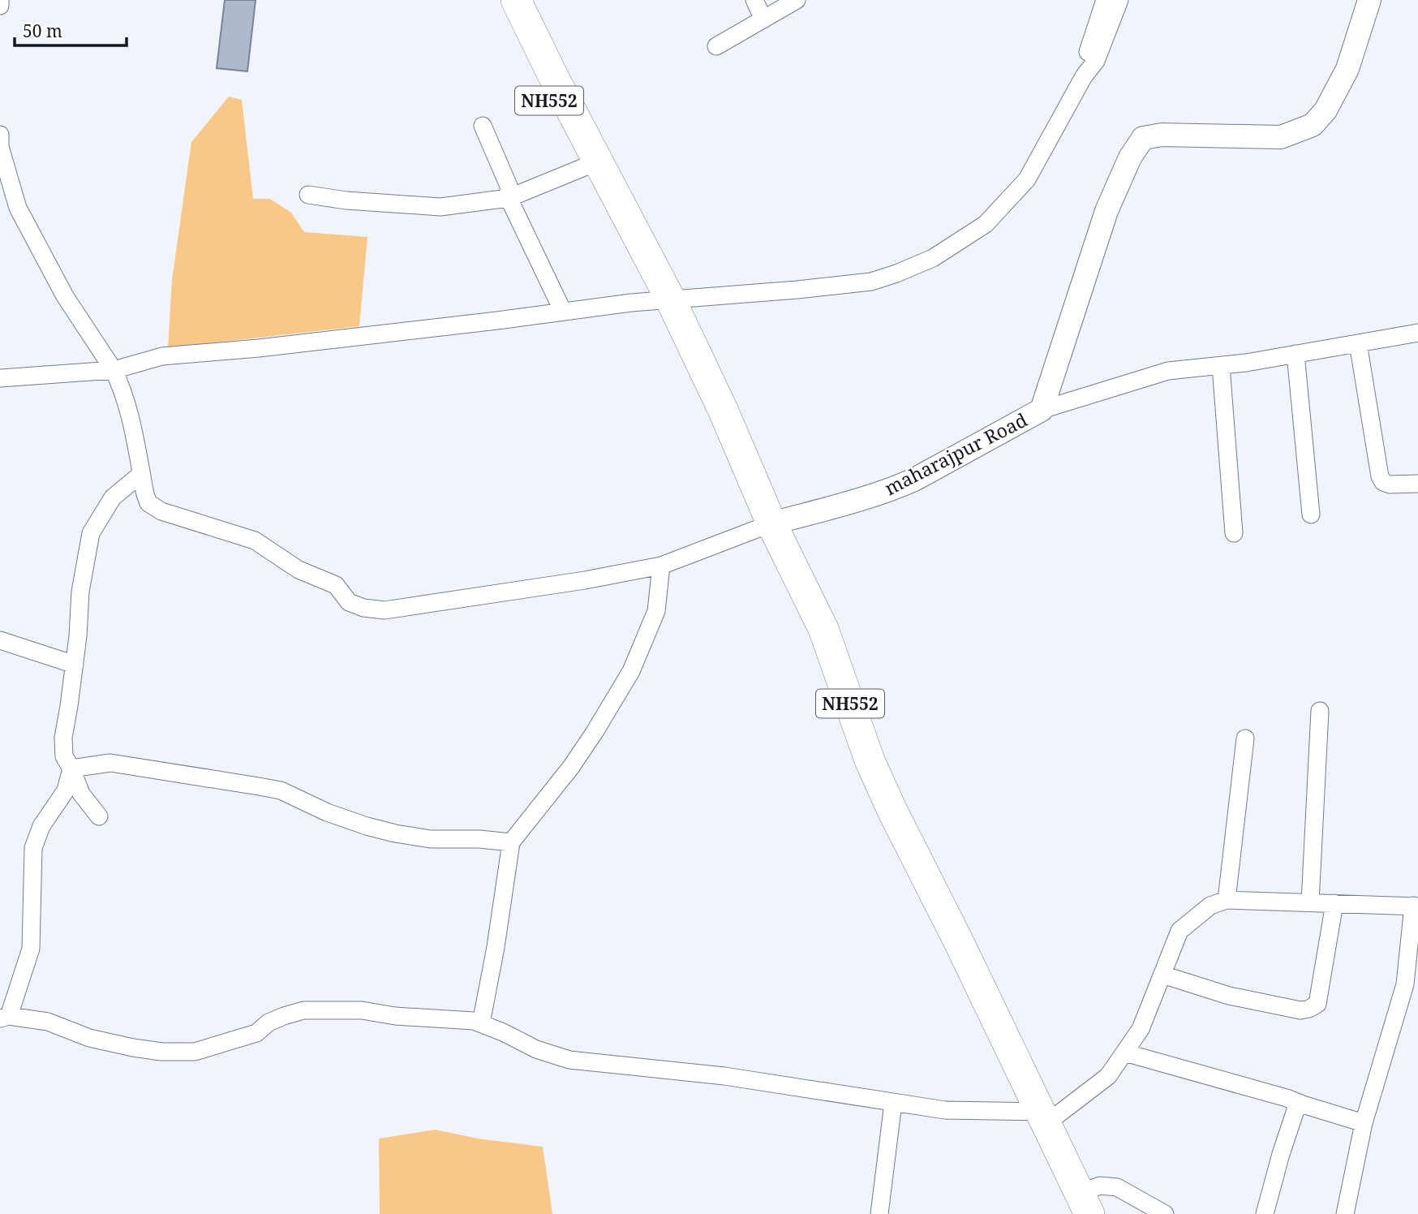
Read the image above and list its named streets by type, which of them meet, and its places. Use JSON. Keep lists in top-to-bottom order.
{
  "streets": {
    "highway": ["NH552"],
    "street": ["maharajpur Road"]
  },
  "crossings": [
    ["NH552", "maharajpur Road"]
  ],
  "scale_bar": "50 m"
}
